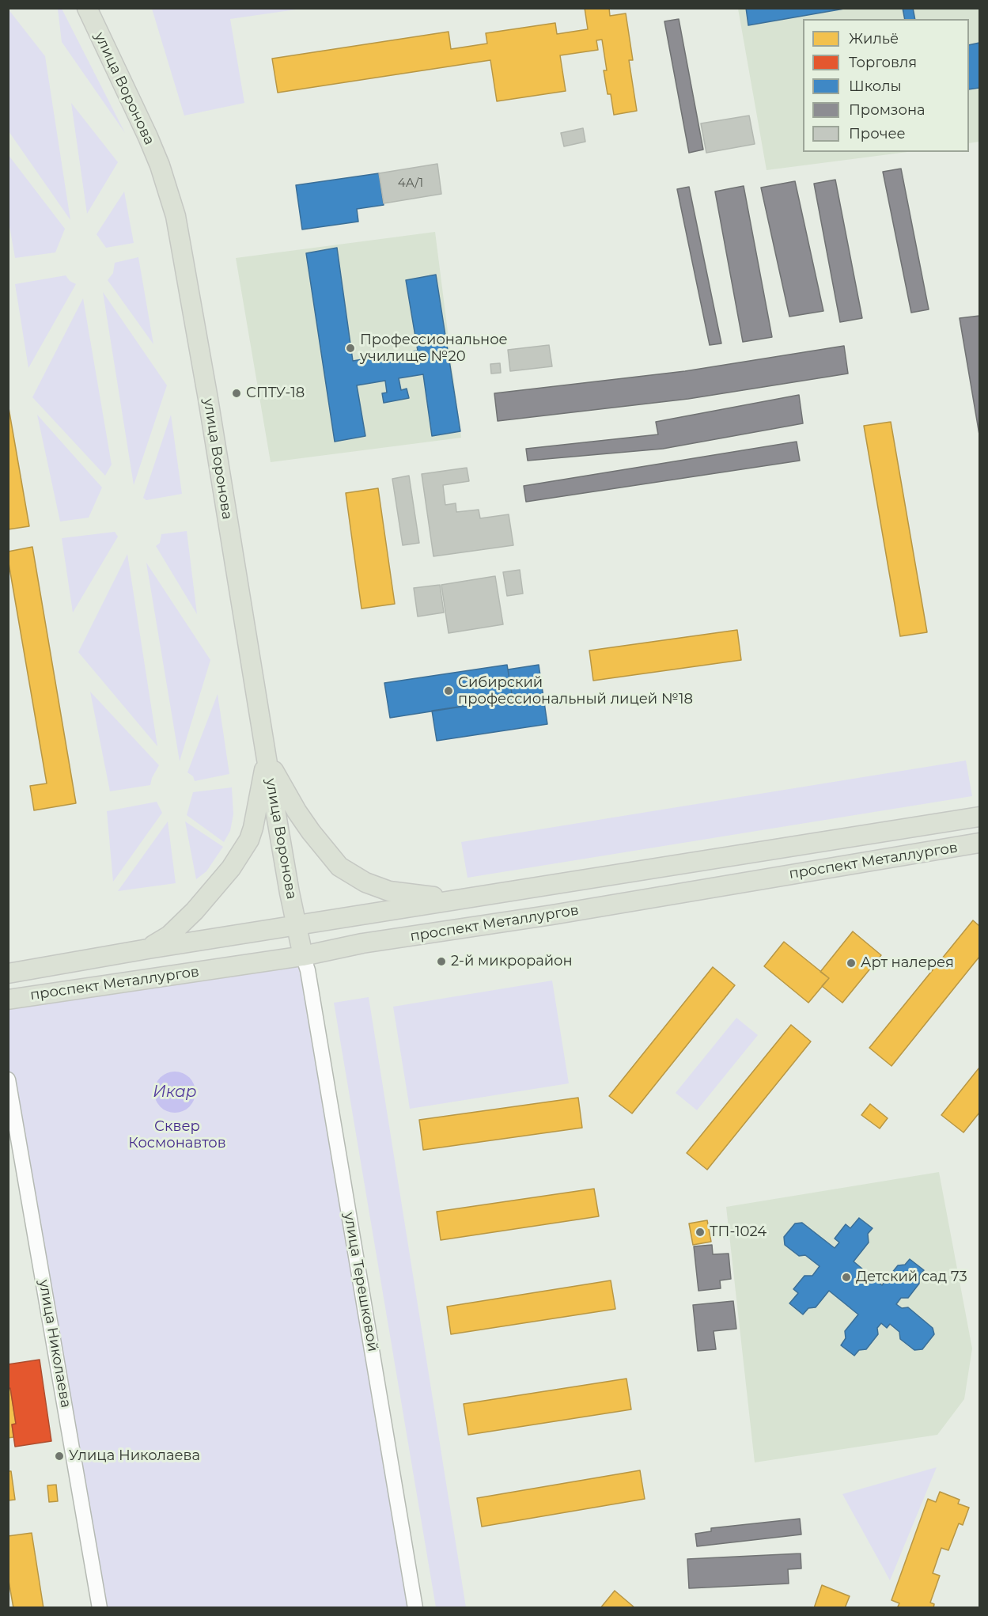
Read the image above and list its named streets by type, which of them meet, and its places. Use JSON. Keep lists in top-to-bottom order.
{
  "streets": {
    "main road": ["улица Воронова", "проспект Металлургов"],
    "street": ["улица Терешковой", "улица Николаева"]
  },
  "crossings": [
    ["улица Воронова", "проспект Металлургов"],
    ["улица Воронова", "улица Терешковой"],
    ["проспект Металлургов", "улица Терешковой"]
  ],
  "water": ["Икар"],
  "parks": ["Сквер Космонавтов"],
  "places": [
    "Профессиональное училище №20",
    "СПТУ-18",
    "Сибирский профессиональный лицей №18",
    "2-й микрорайон",
    "Арт налерея",
    "ТП-1024",
    "Детский сад 73",
    "Улица Николаева"
  ],
  "house_numbers": ["4А/1"],
  "legend": [
    "Жильё",
    "Торговля",
    "Школы",
    "Промзона",
    "Прочее"
  ]
}
